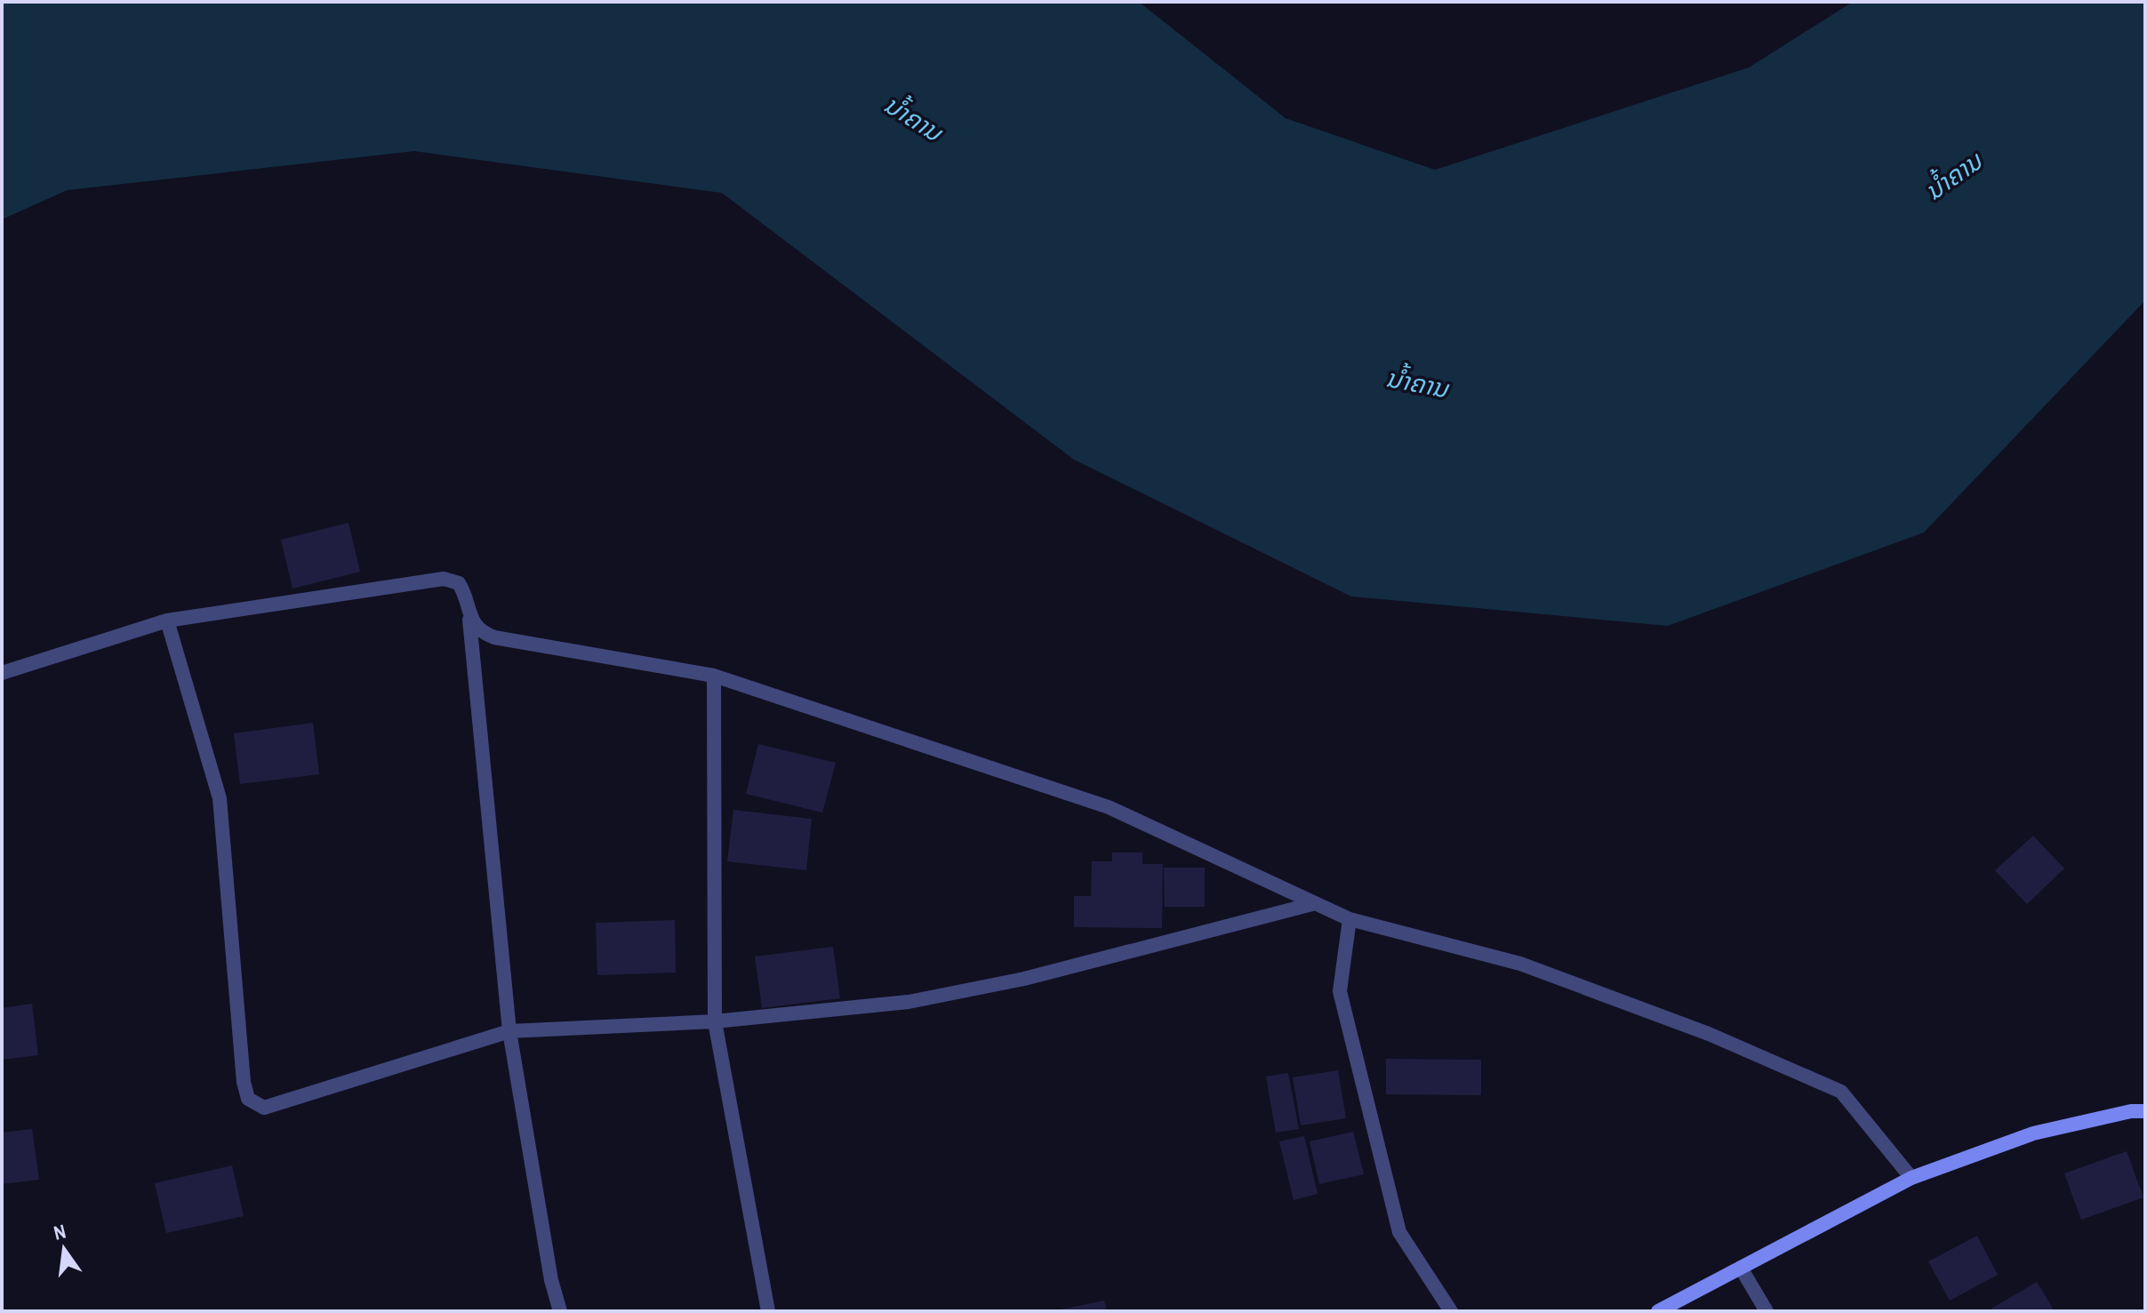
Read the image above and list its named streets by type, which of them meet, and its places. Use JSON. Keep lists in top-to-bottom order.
{
  "water": ["ນ້ຳຄານ"],
  "north": "top"
}
